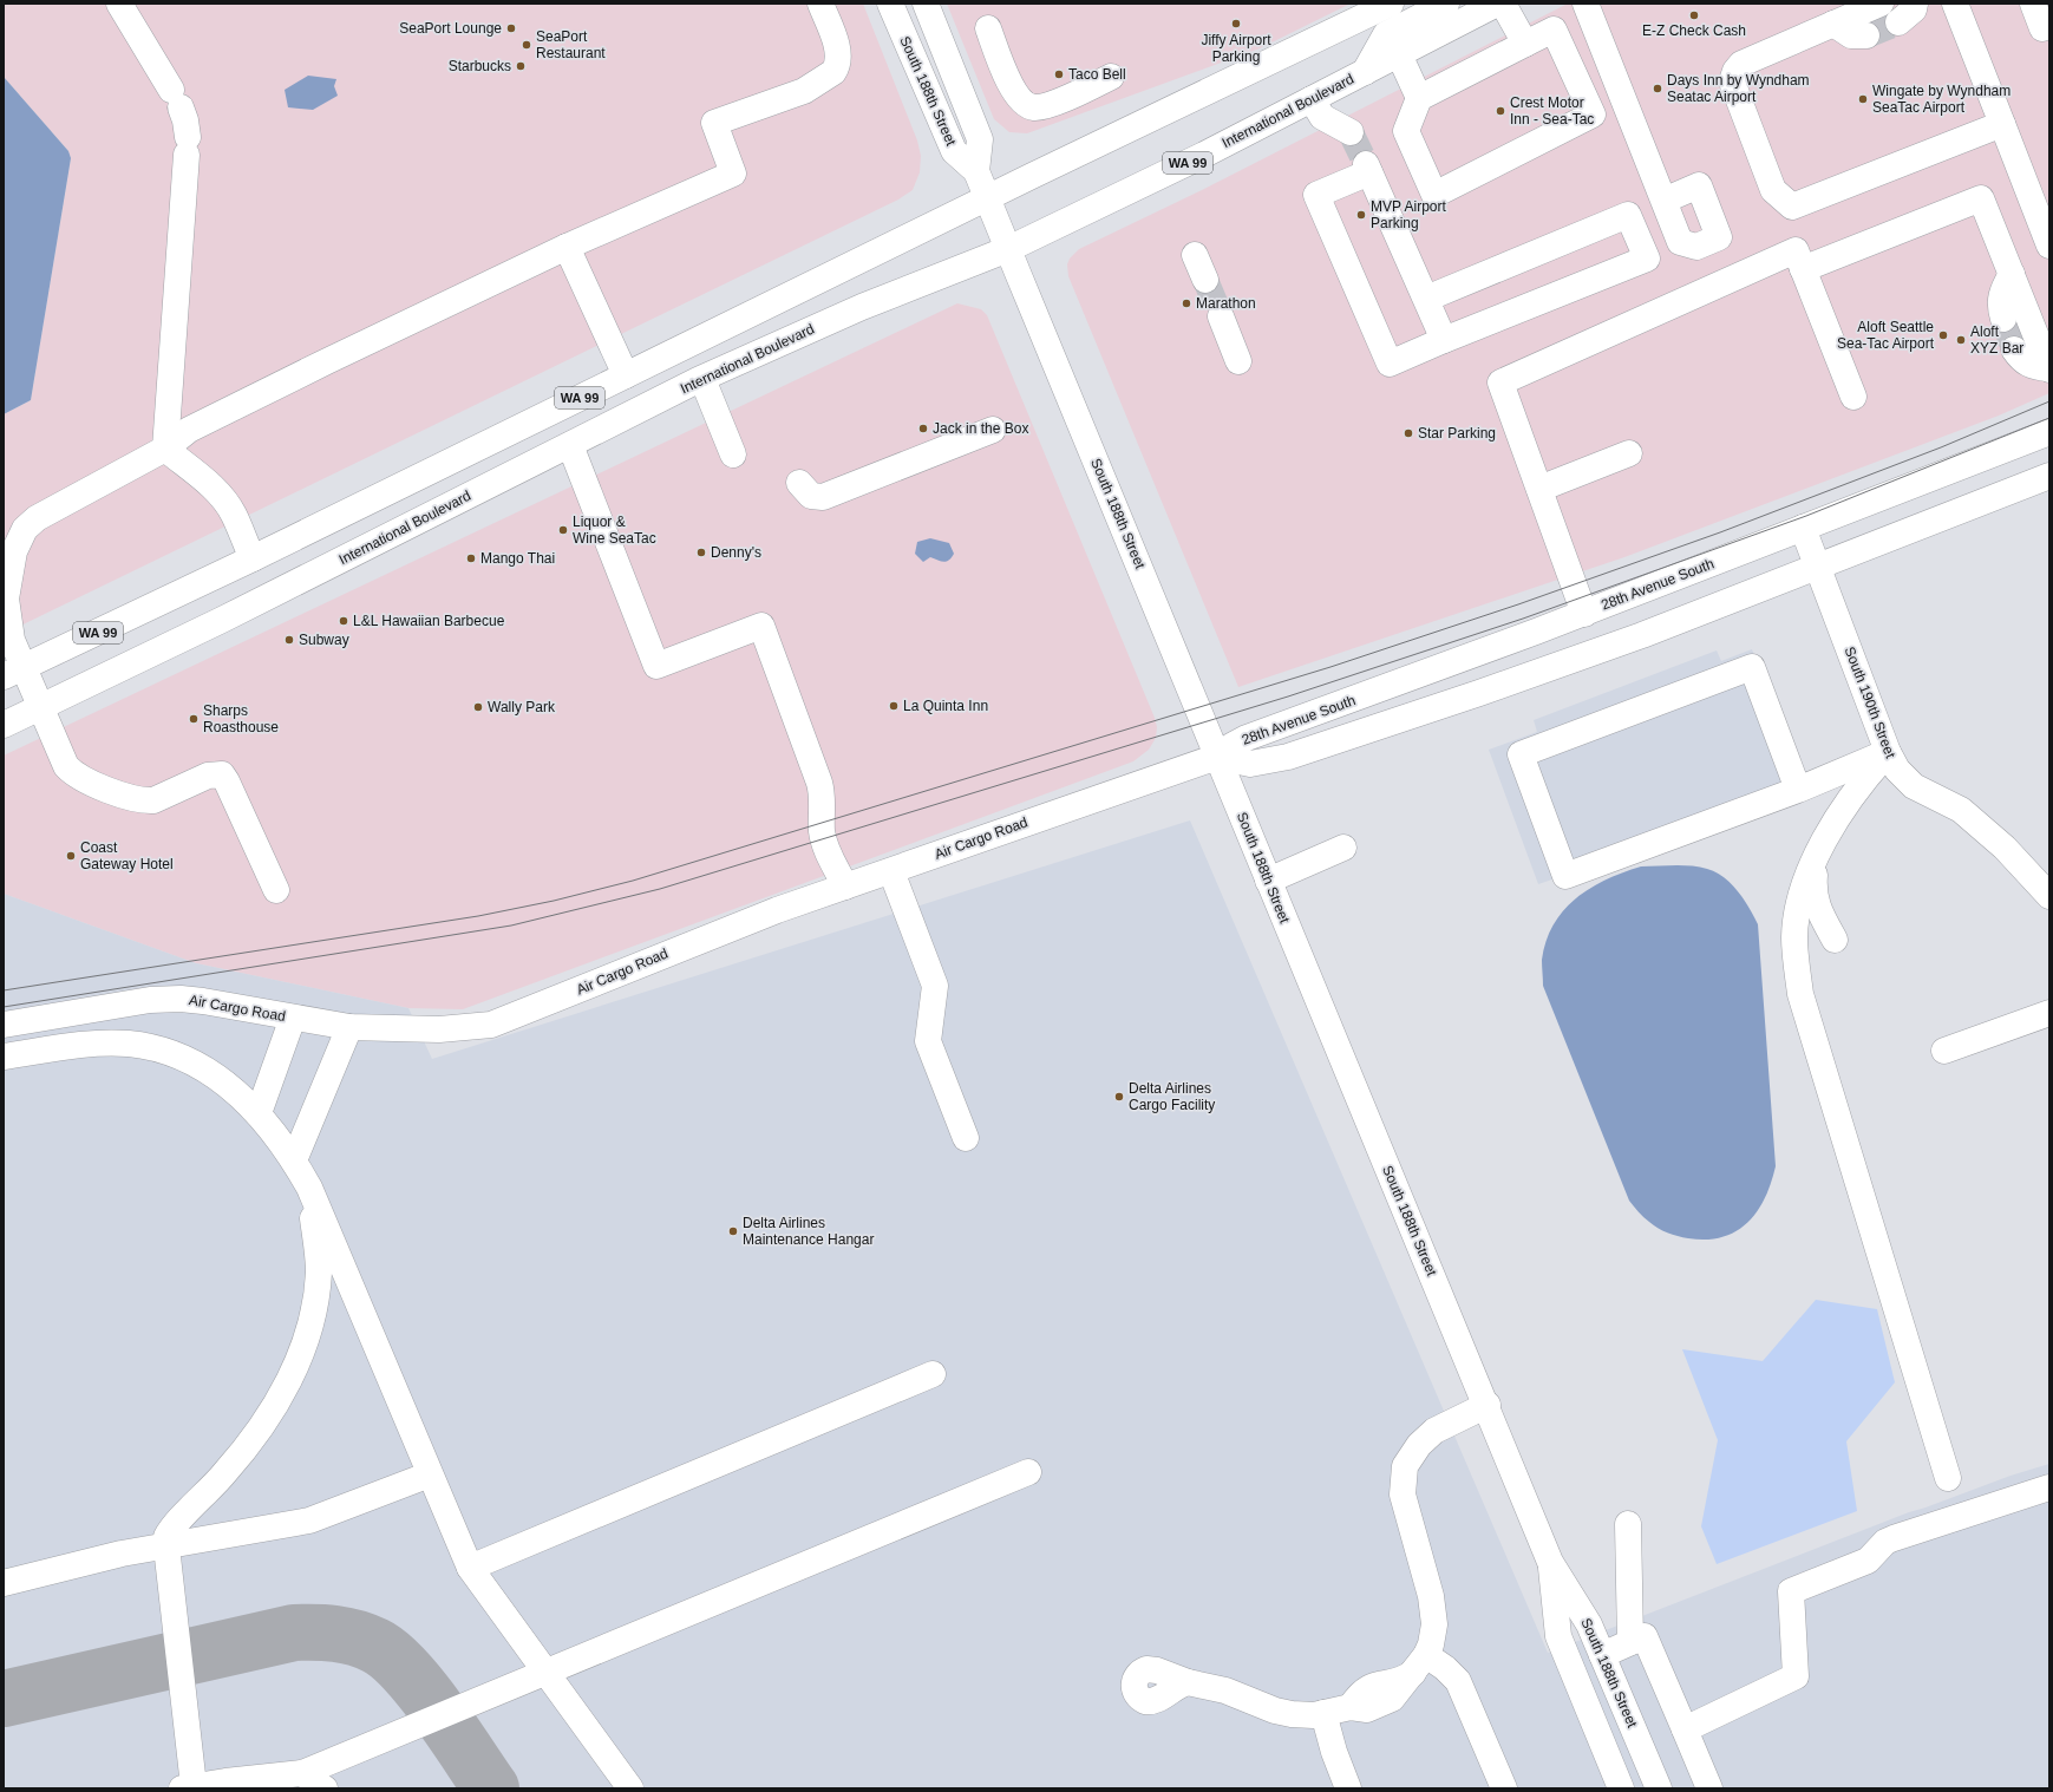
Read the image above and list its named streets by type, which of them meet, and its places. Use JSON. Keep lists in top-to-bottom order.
{
  "streets": {
    "main road": [
      "South 188th Street",
      "International Boulevard",
      "WA 99",
      "28th Avenue South",
      "South 190th Street",
      "Air Cargo Road"
    ]
  },
  "crossings": [
    ["South 188th Street", "International Boulevard"],
    ["South 188th Street", "WA 99"],
    ["South 188th Street", "28th Avenue South"],
    ["South 188th Street", "Air Cargo Road"],
    ["28th Avenue South", "South 190th Street"],
    ["28th Avenue South", "Air Cargo Road"]
  ],
  "places": [
    "E-Z Check Cash",
    "Jiffy Airport Parking",
    "SeaPort Lounge",
    "SeaPort Restaurant",
    "Starbucks",
    "Taco Bell",
    "Days Inn by Wyndham Seatac Airport",
    "Wingate by Wyndham SeaTac Airport",
    "Crest Motor Inn - Sea-Tac",
    "MVP Airport Parking",
    "Marathon",
    "Aloft Seattle Sea-Tac Airport",
    "Aloft XYZ Bar",
    "Jack in the Box",
    "Star Parking",
    "Liquor & Wine SeaTac",
    "Denny's",
    "Mango Thai",
    "L&L Hawaiian Barbecue",
    "Subway",
    "La Quinta Inn",
    "Wally Park",
    "Sharps Roasthouse",
    "Coast Gateway Hotel",
    "Delta Airlines Cargo Facility",
    "Delta Airlines Maintenance Hangar"
  ]
}
